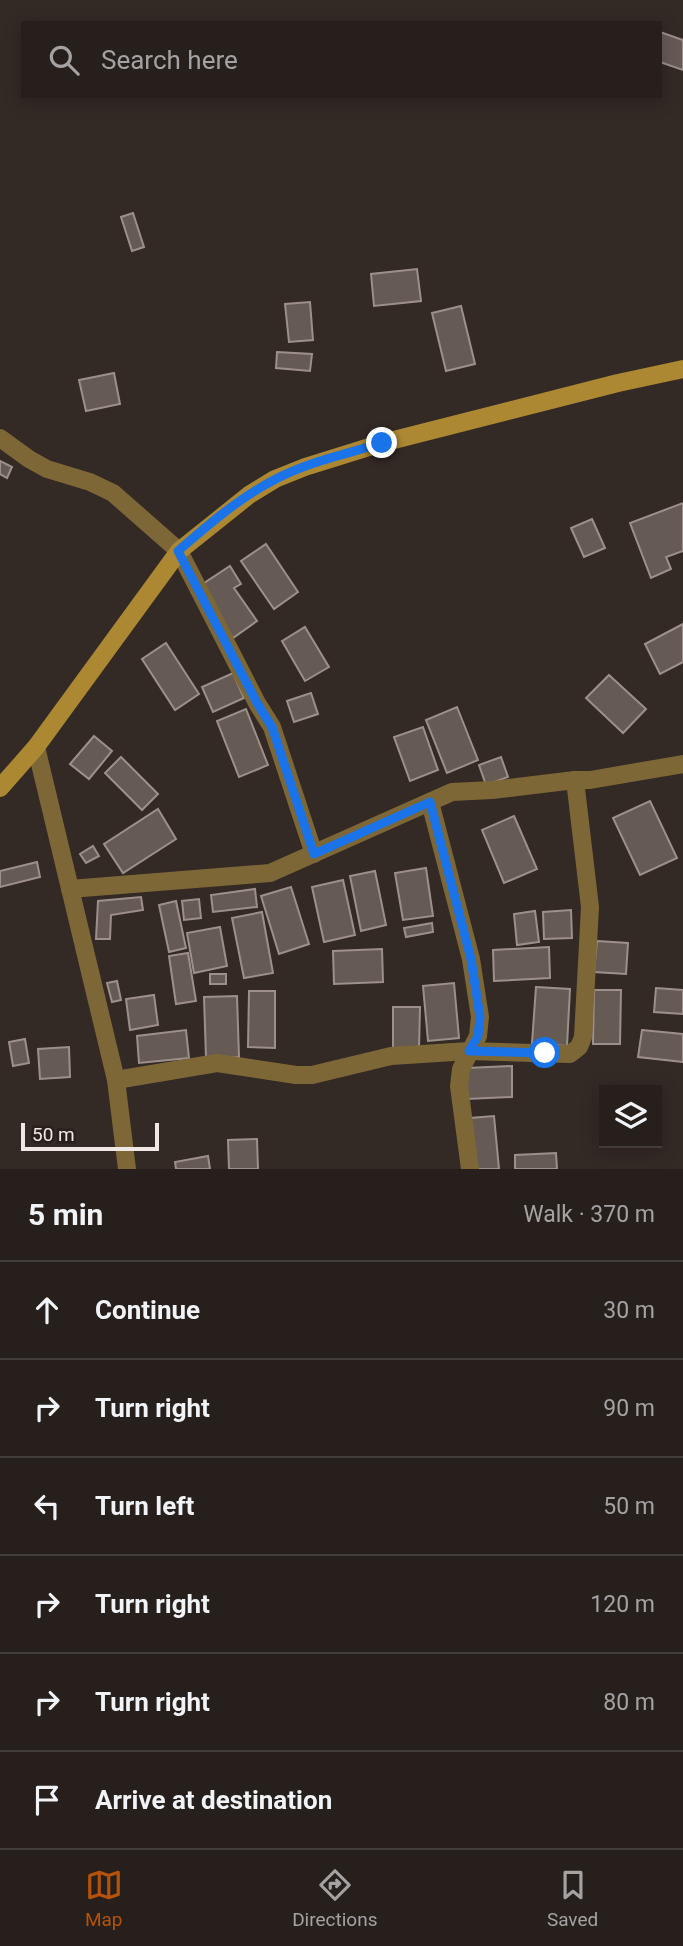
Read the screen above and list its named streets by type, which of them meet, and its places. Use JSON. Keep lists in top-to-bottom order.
{
  "scale_bar": "50 m",
  "page": {
    "search": "Search here",
    "scale": "50 m",
    "heading": ["5 min", "Walk · 370 m"],
    "list": [
      ["Continue", "30 m"],
      ["Turn right", "90 m"],
      ["Turn left", "50 m"],
      ["Turn right", "120 m"],
      ["Turn right", "80 m"],
      "Arrive at destination"
    ],
    "nav": ["Map", "Directions", "Saved"]
  }
}
